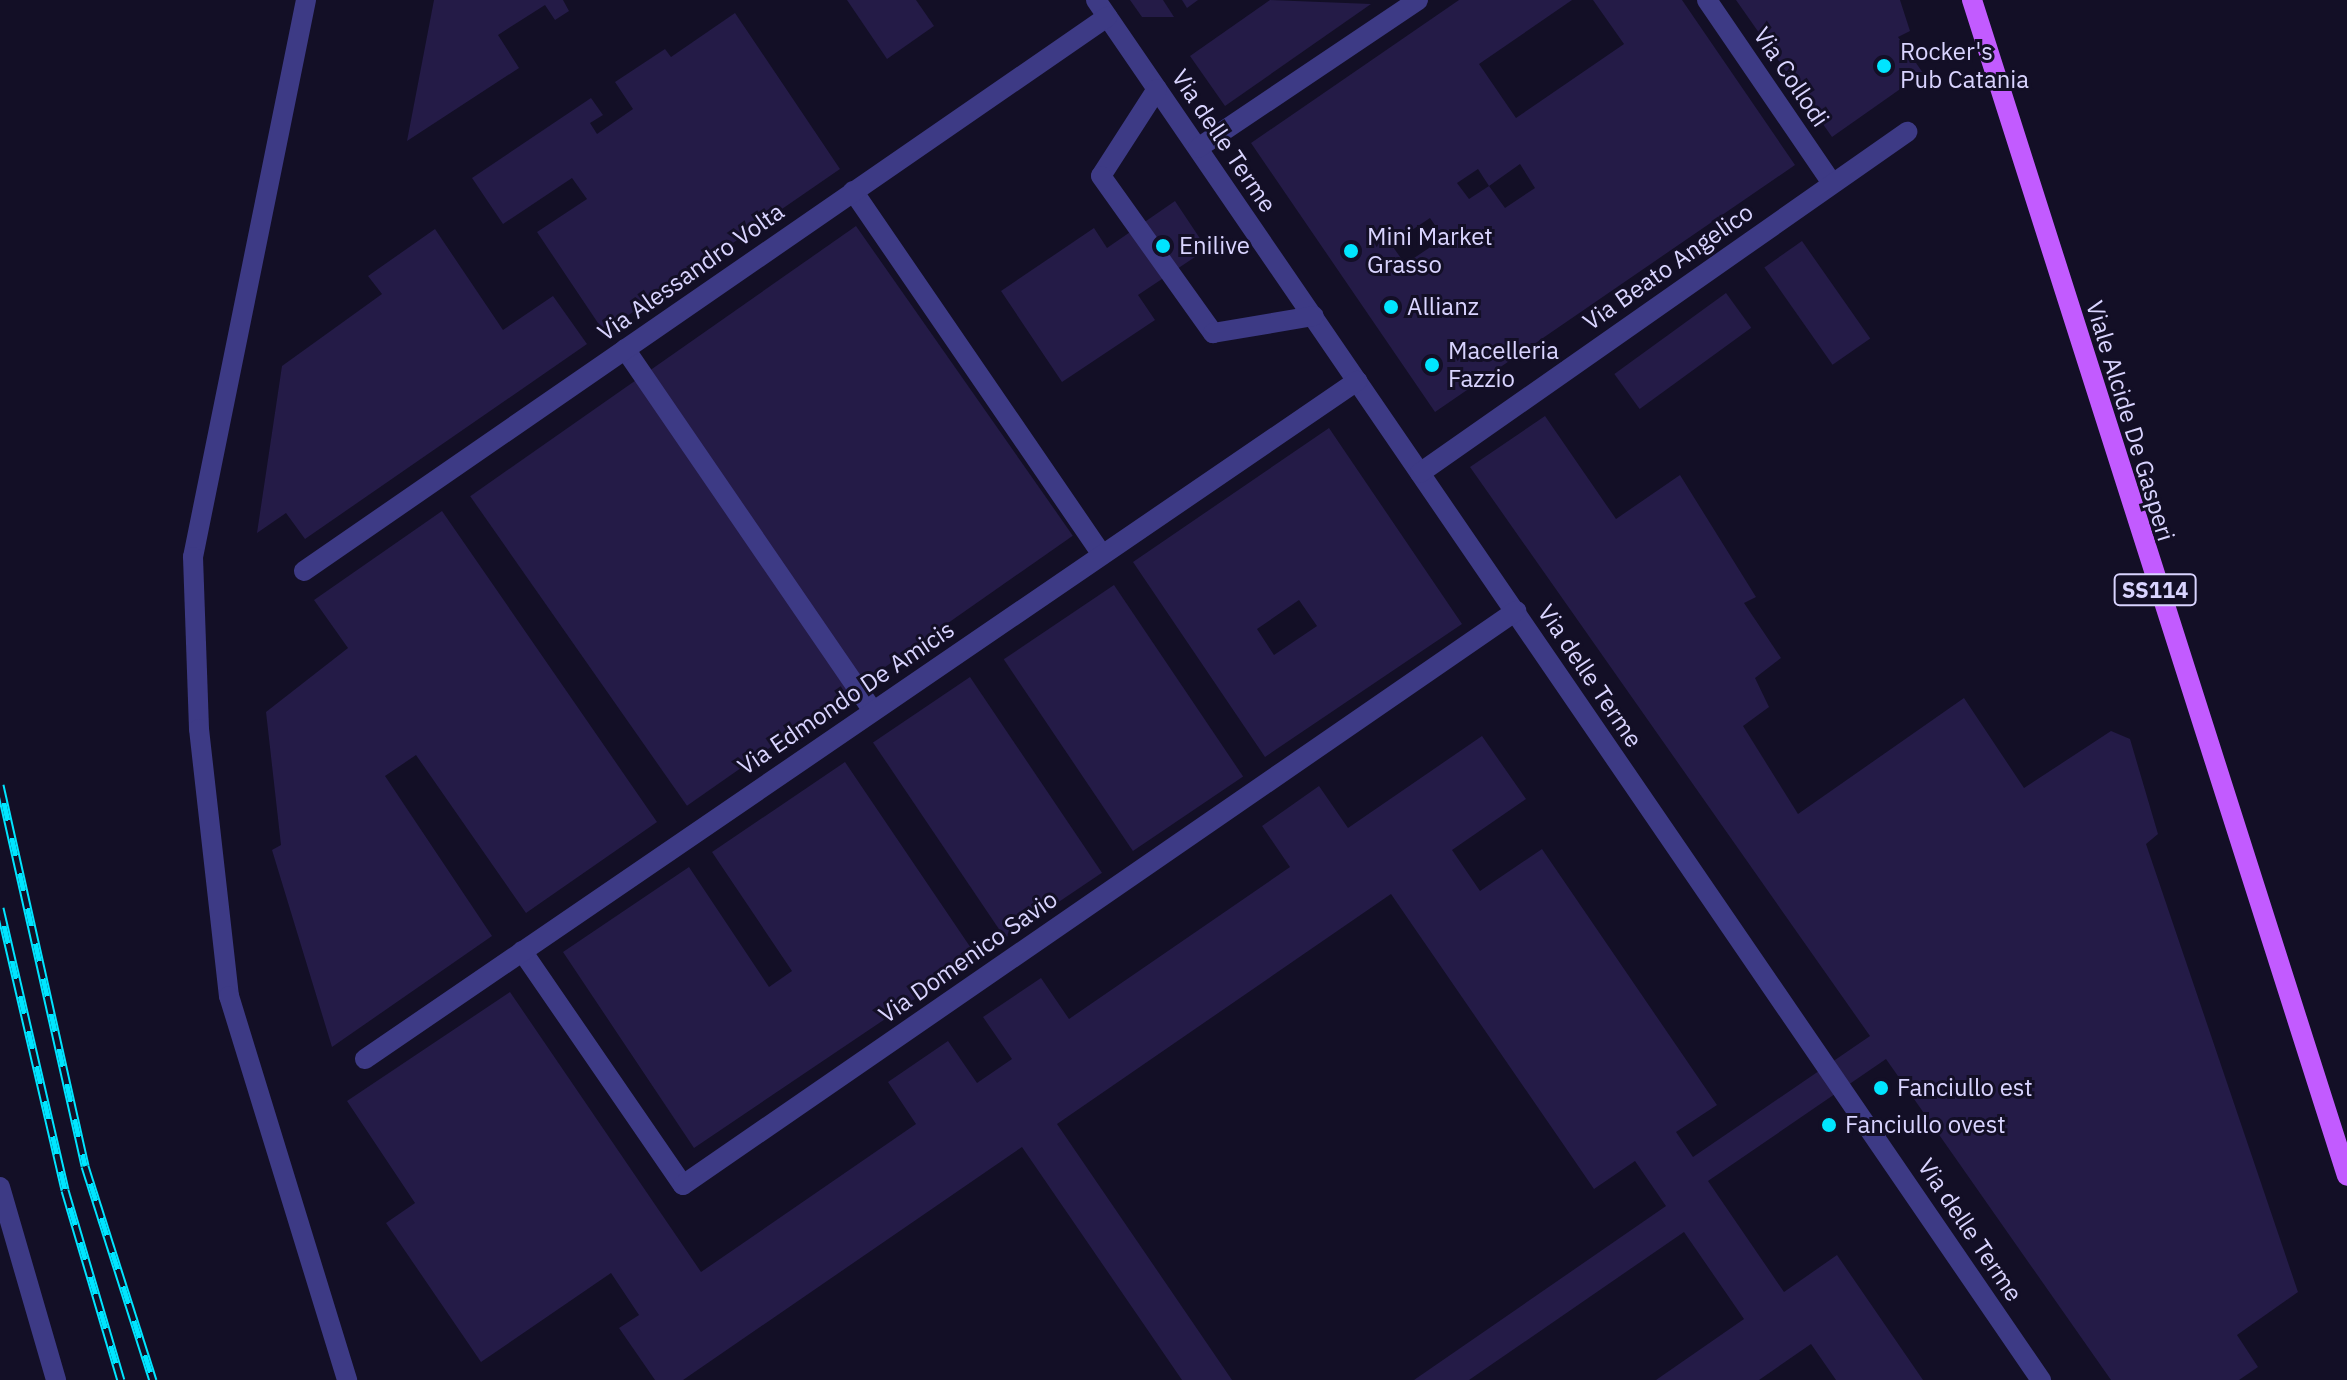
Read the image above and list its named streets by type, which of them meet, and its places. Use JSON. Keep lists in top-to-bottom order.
{
  "streets": {
    "main road": ["Viale Alcide De Gasperi", "SS114"],
    "street": [
      "Via Collodi",
      "Via delle Terme",
      "Via Beato Angelico",
      "Via Alessandro Volta",
      "Via Edmondo De Amicis",
      "Via Domenico Savio"
    ]
  },
  "crossings": [
    ["Via Collodi", "Via Beato Angelico"],
    ["Via delle Terme", "Via Beato Angelico"],
    ["Via delle Terme", "Via Alessandro Volta"],
    ["Via delle Terme", "Via Edmondo De Amicis"],
    ["Via delle Terme", "Via Domenico Savio"],
    ["Via Edmondo De Amicis", "Via Domenico Savio"]
  ],
  "places": [
    "Rocker's Pub Catania",
    "Enilive",
    "Mini Market Grasso",
    "Allianz",
    "Macelleria Fazzio",
    "Fanciullo est",
    "Fanciullo ovest"
  ]
}
